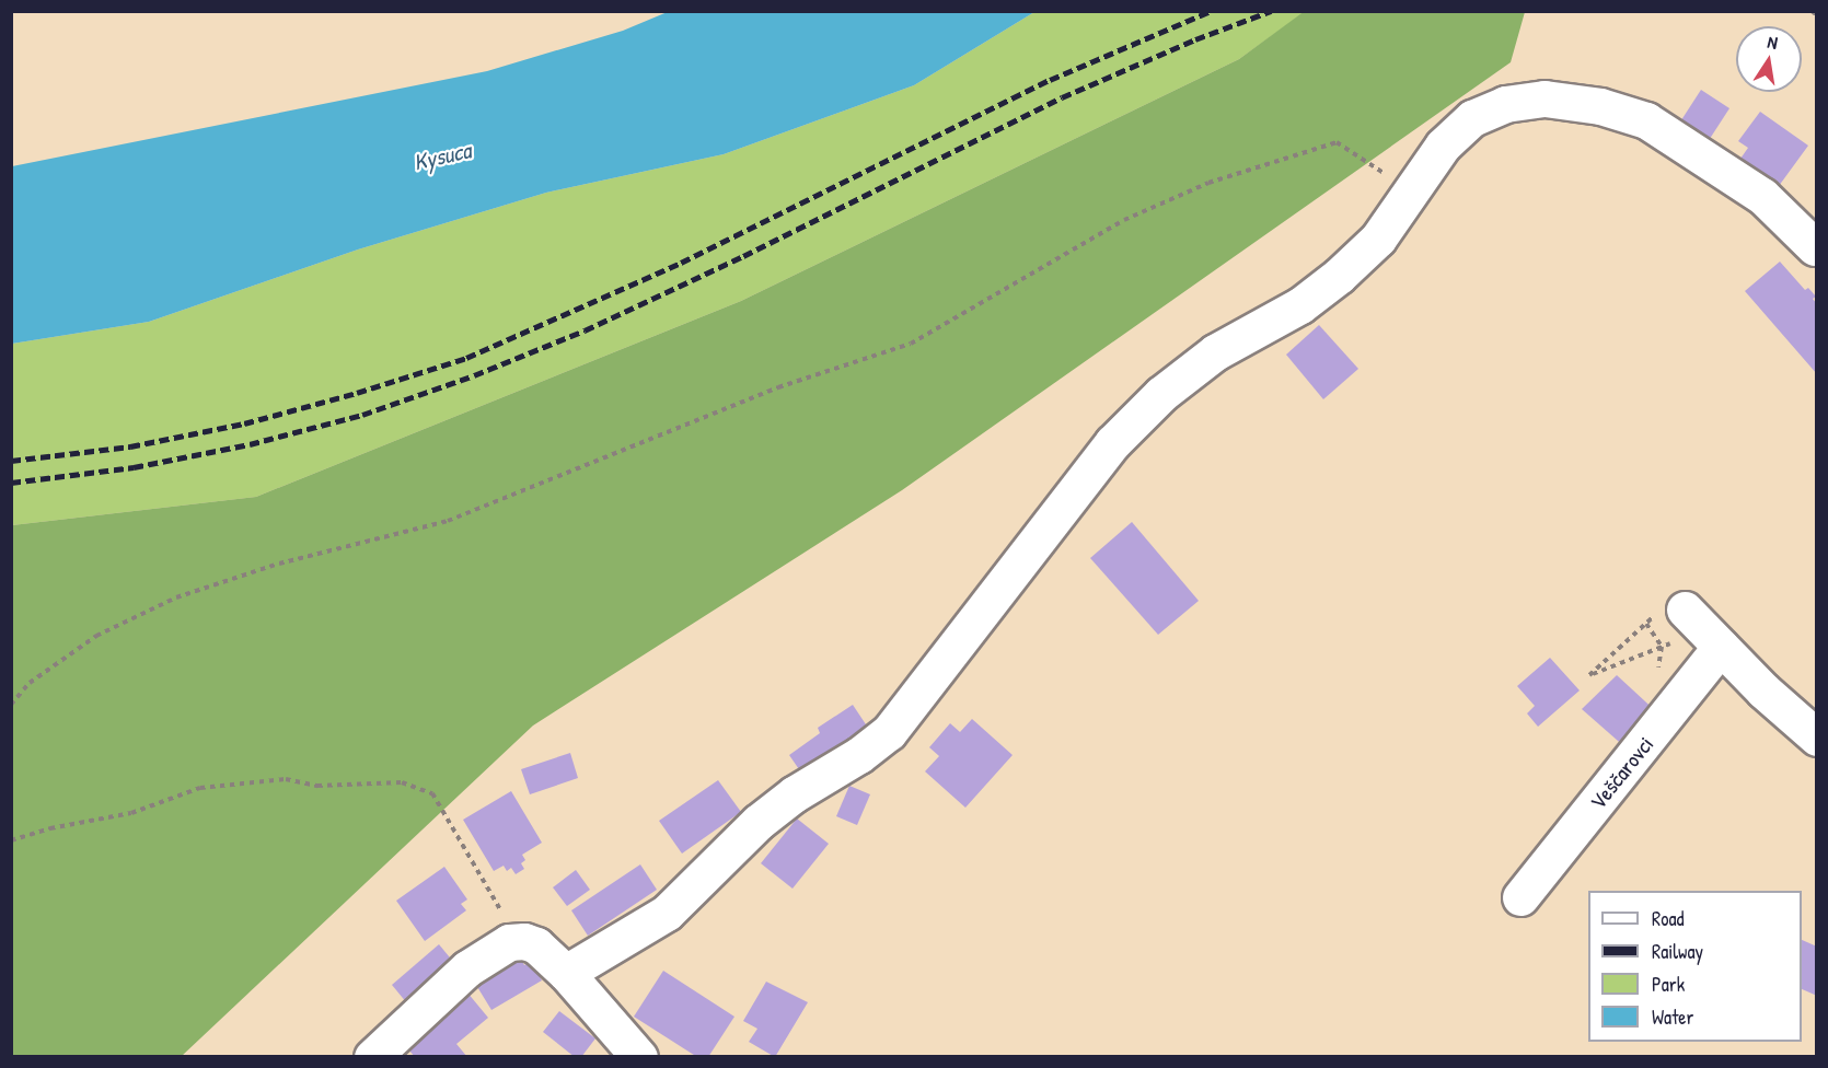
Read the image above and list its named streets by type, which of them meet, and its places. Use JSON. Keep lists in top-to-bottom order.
{
  "streets": {
    "street": ["Veščarovci"]
  },
  "water": ["Kysuca"],
  "legend": [
    "Road",
    "Railway",
    "Park",
    "Water"
  ],
  "north": "top"
}
